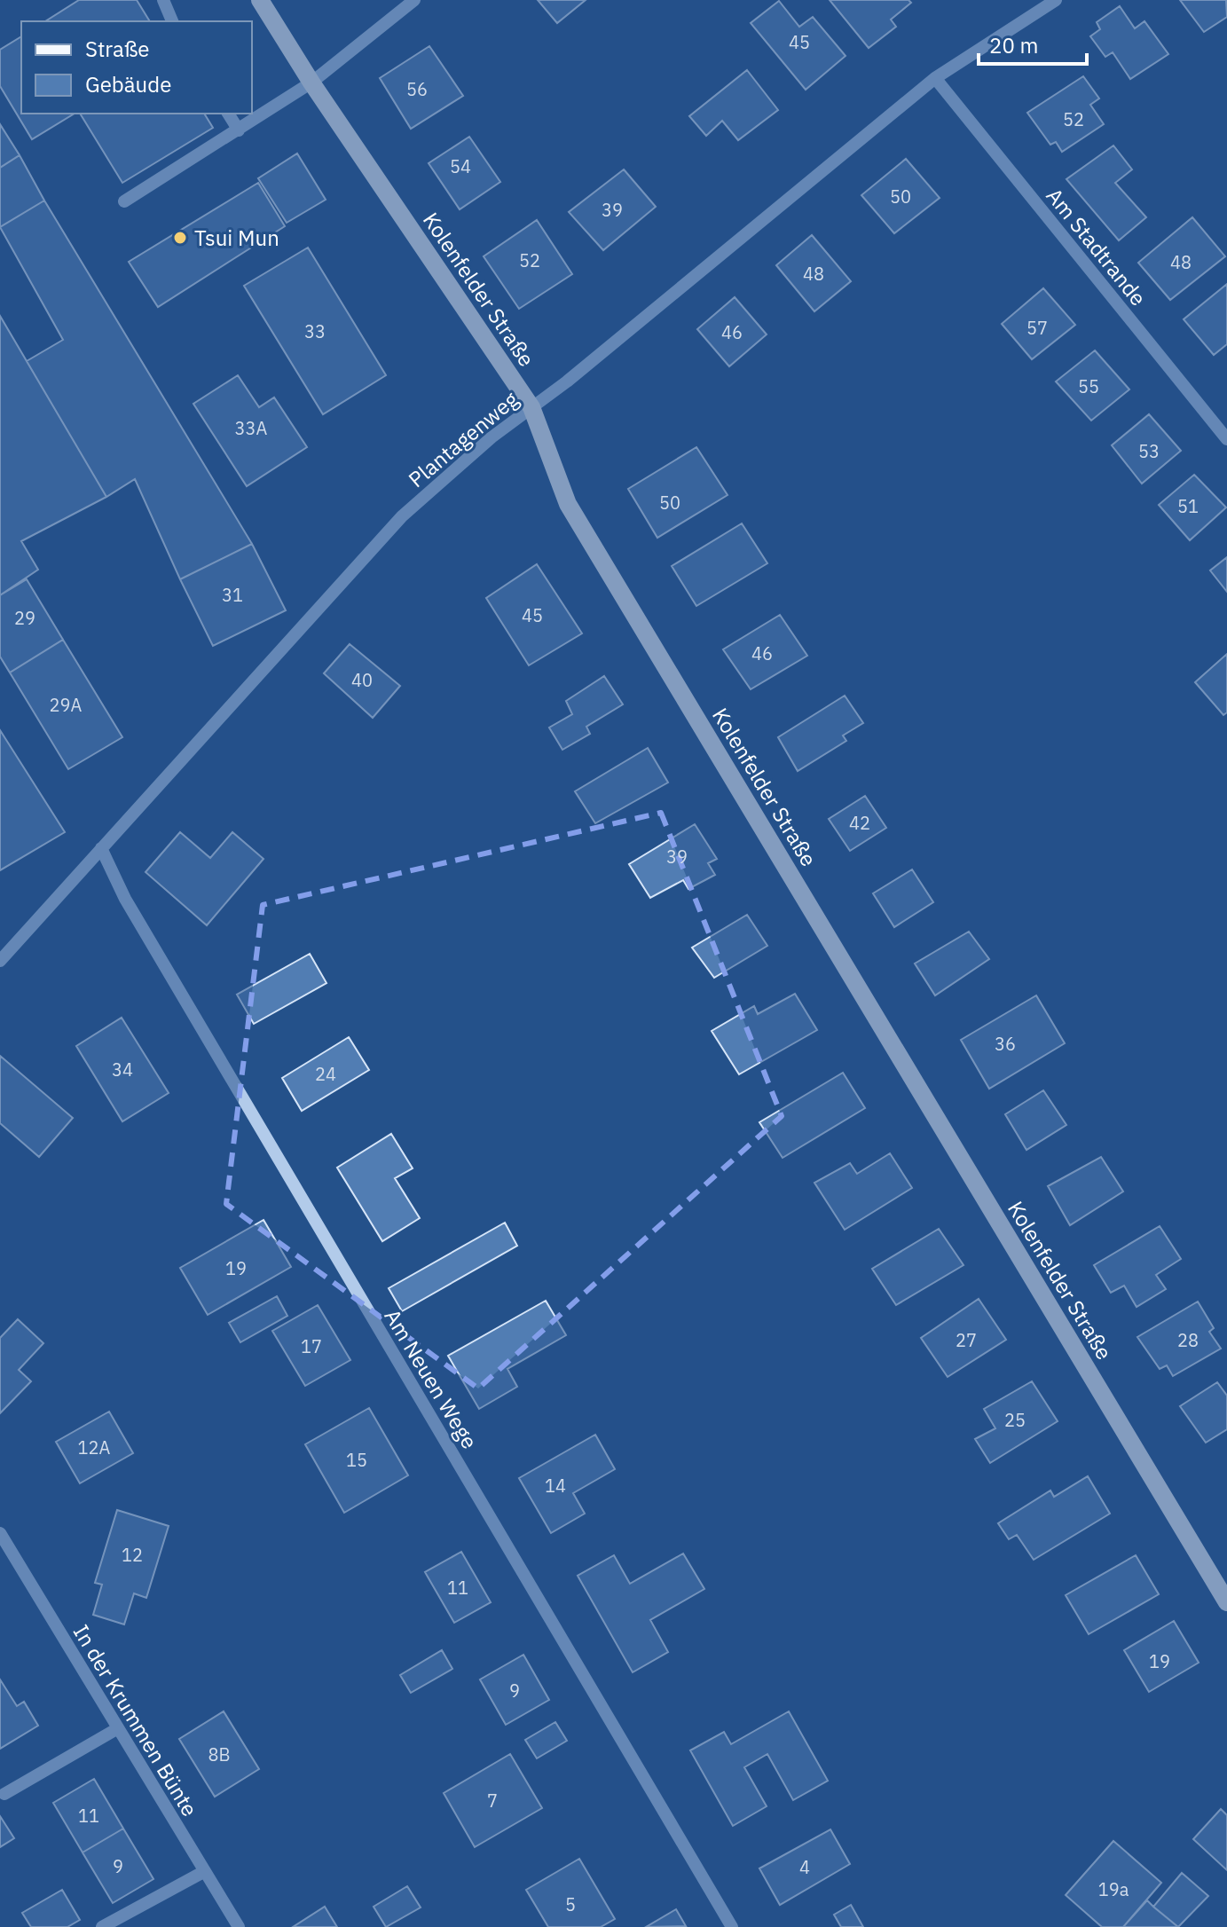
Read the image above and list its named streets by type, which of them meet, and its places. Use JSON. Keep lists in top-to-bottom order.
{
  "streets": {
    "main road": ["Kolenfelder Straße"],
    "street": [
      "Am Stadtrande",
      "Plantagenweg",
      "Am Neuen Wege",
      "In der Krummen Bünte"
    ]
  },
  "crossings": [
    ["Am Stadtrande", "Plantagenweg"],
    ["Kolenfelder Straße", "Plantagenweg"],
    ["Plantagenweg", "Am Neuen Wege"]
  ],
  "places": ["Tsui Mun"],
  "house_numbers": [
    "45",
    "56",
    "52",
    "54",
    "50",
    "39",
    "52",
    "48",
    "48",
    "57",
    "33",
    "46",
    "55",
    "33A",
    "53",
    "50",
    "51",
    "31",
    "45",
    "29",
    "46",
    "40",
    "29A",
    "42",
    "39",
    "36",
    "34",
    "24",
    "19",
    "27",
    "28",
    "17",
    "25",
    "12A",
    "15",
    "14",
    "12",
    "11",
    "19",
    "9",
    "8B",
    "7",
    "11",
    "9",
    "4",
    "19a",
    "5"
  ],
  "legend": ["Straße", "Gebäude"],
  "scale_bar": "20 m"
}
